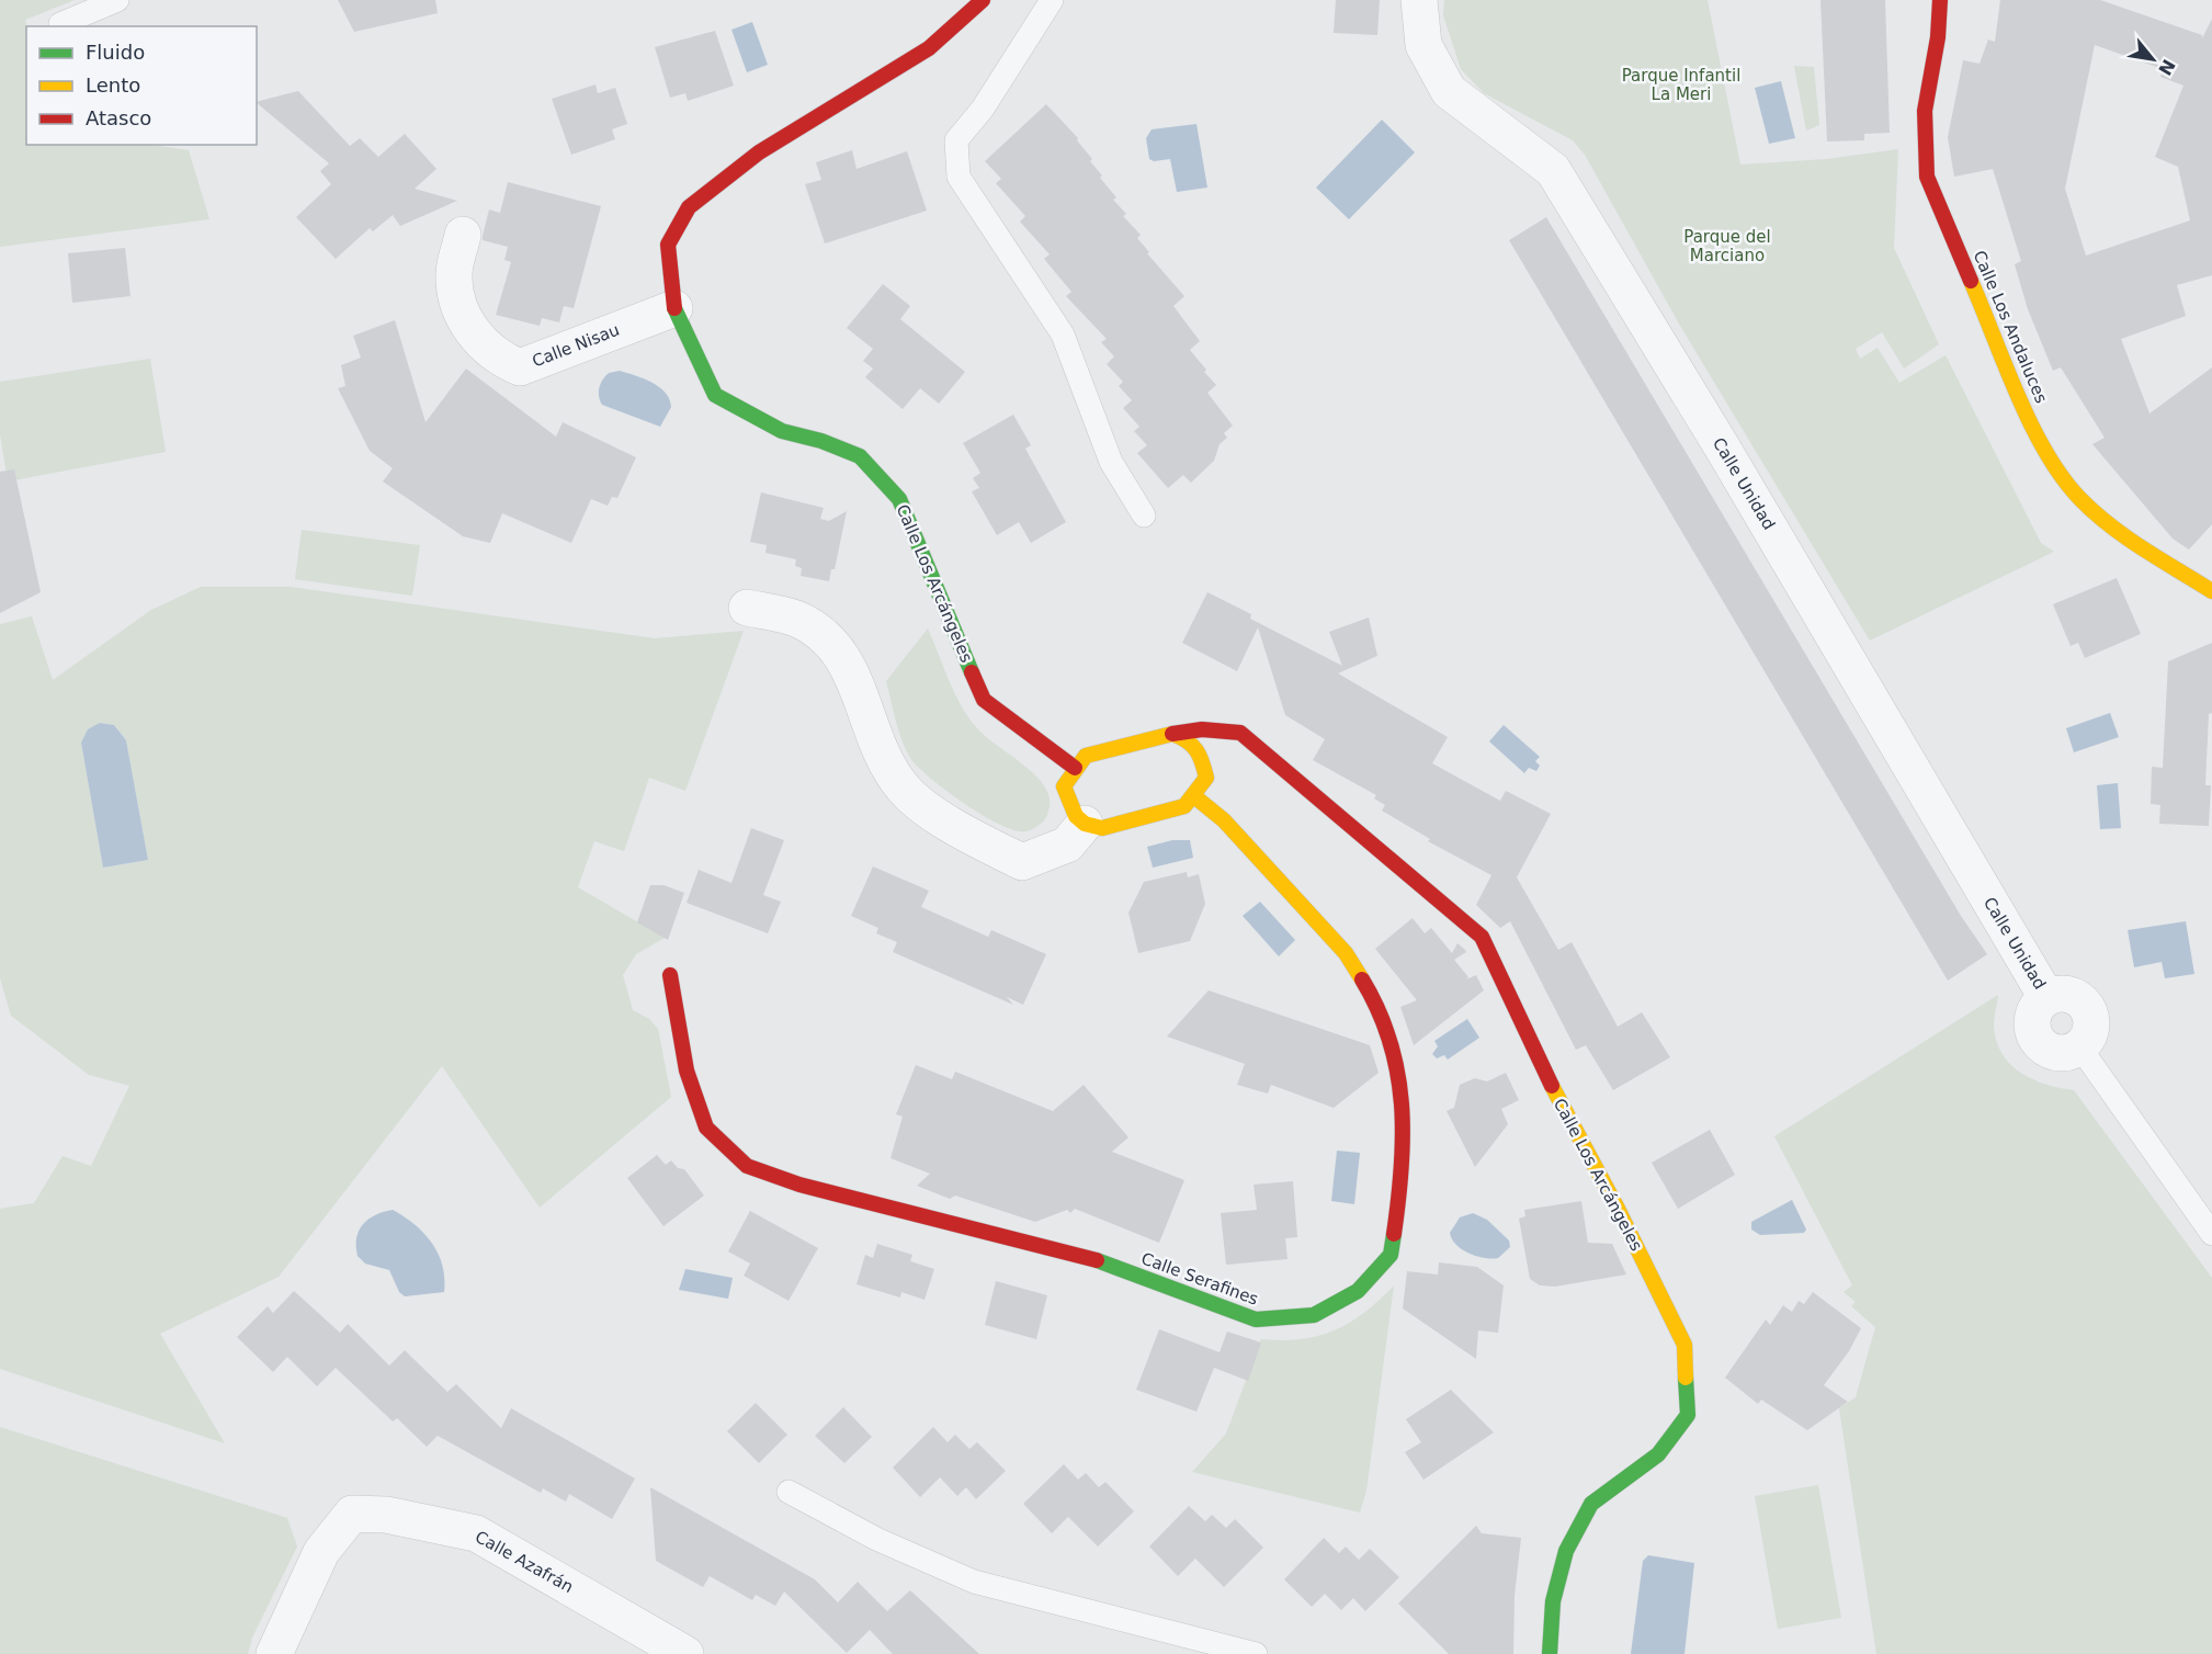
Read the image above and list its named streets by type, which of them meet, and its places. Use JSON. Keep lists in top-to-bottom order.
{
  "streets": {
    "street": [
      "Calle Los Andaluces",
      "Calle Nisau",
      "Calle Unidad",
      "Calle Los Arcángeles",
      "Calle Serafines",
      "Calle Azafrán"
    ]
  },
  "crossings": [
    ["Calle Nisau", "Calle Los Arcángeles"]
  ],
  "parks": ["Parque Infantil La Meri", "Parque del Marciano"],
  "legend": ["Fluido", "Lento", "Atasco"],
  "north": "bottom right"
}
